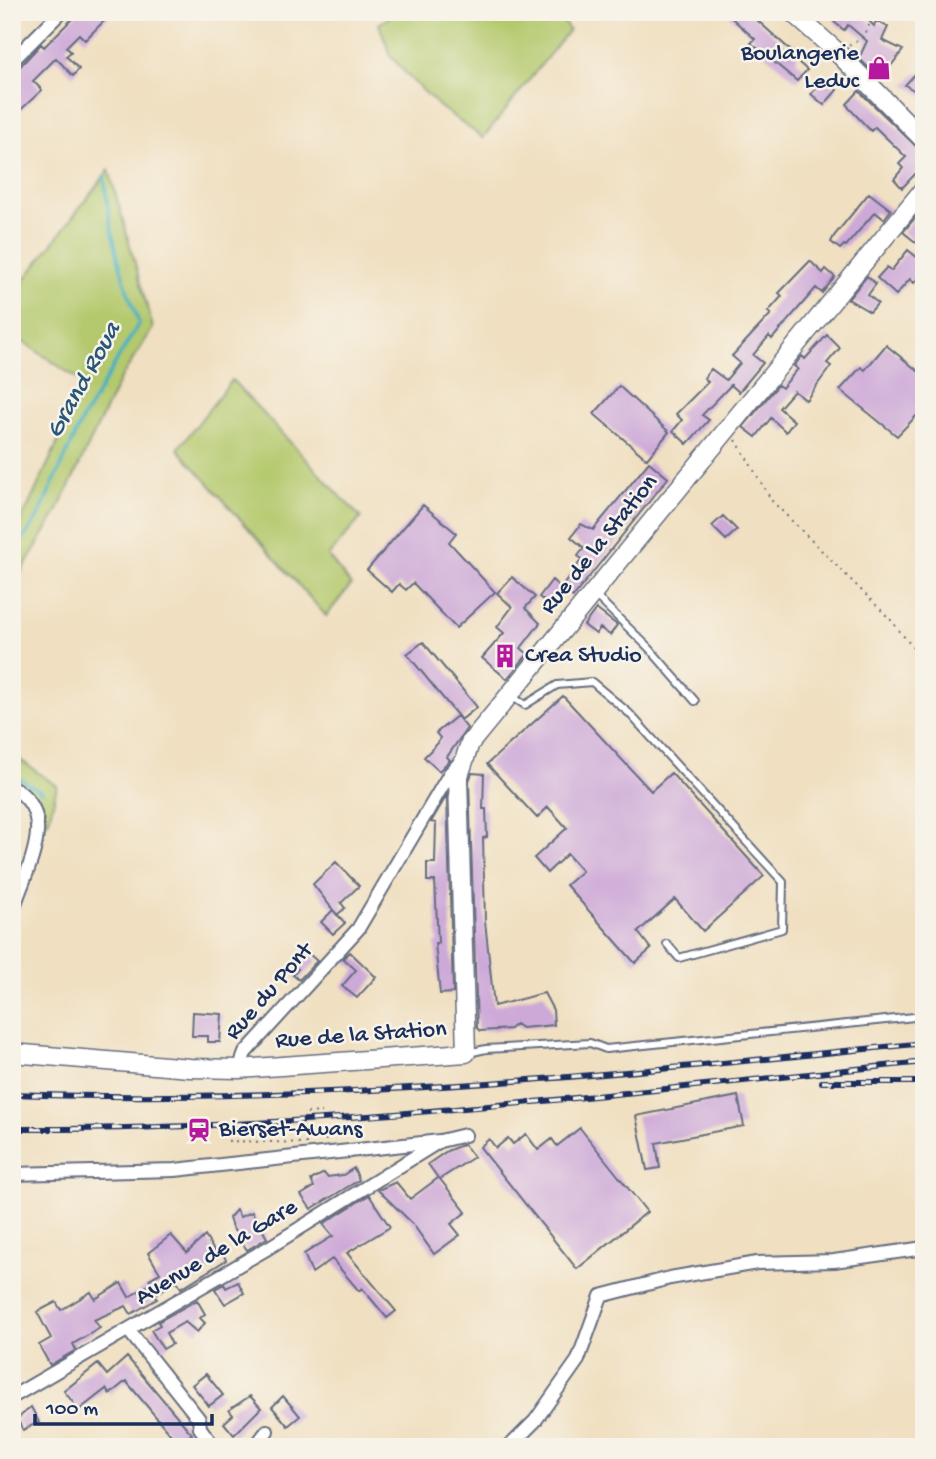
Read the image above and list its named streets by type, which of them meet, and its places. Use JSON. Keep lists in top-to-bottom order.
{
  "streets": {
    "street": ["Rue de la Station", "Rue du Pont", "Avenue de la Gare"]
  },
  "crossings": [
    ["Rue de la Station", "Rue du Pont"]
  ],
  "water": ["Grand Roua"],
  "places": {
    "shop": ["Boulangerie Leduc"],
    "building": ["Crea Studio"],
    "station": ["Bierset-Awans"]
  },
  "scale_bar": "100 m"
}
